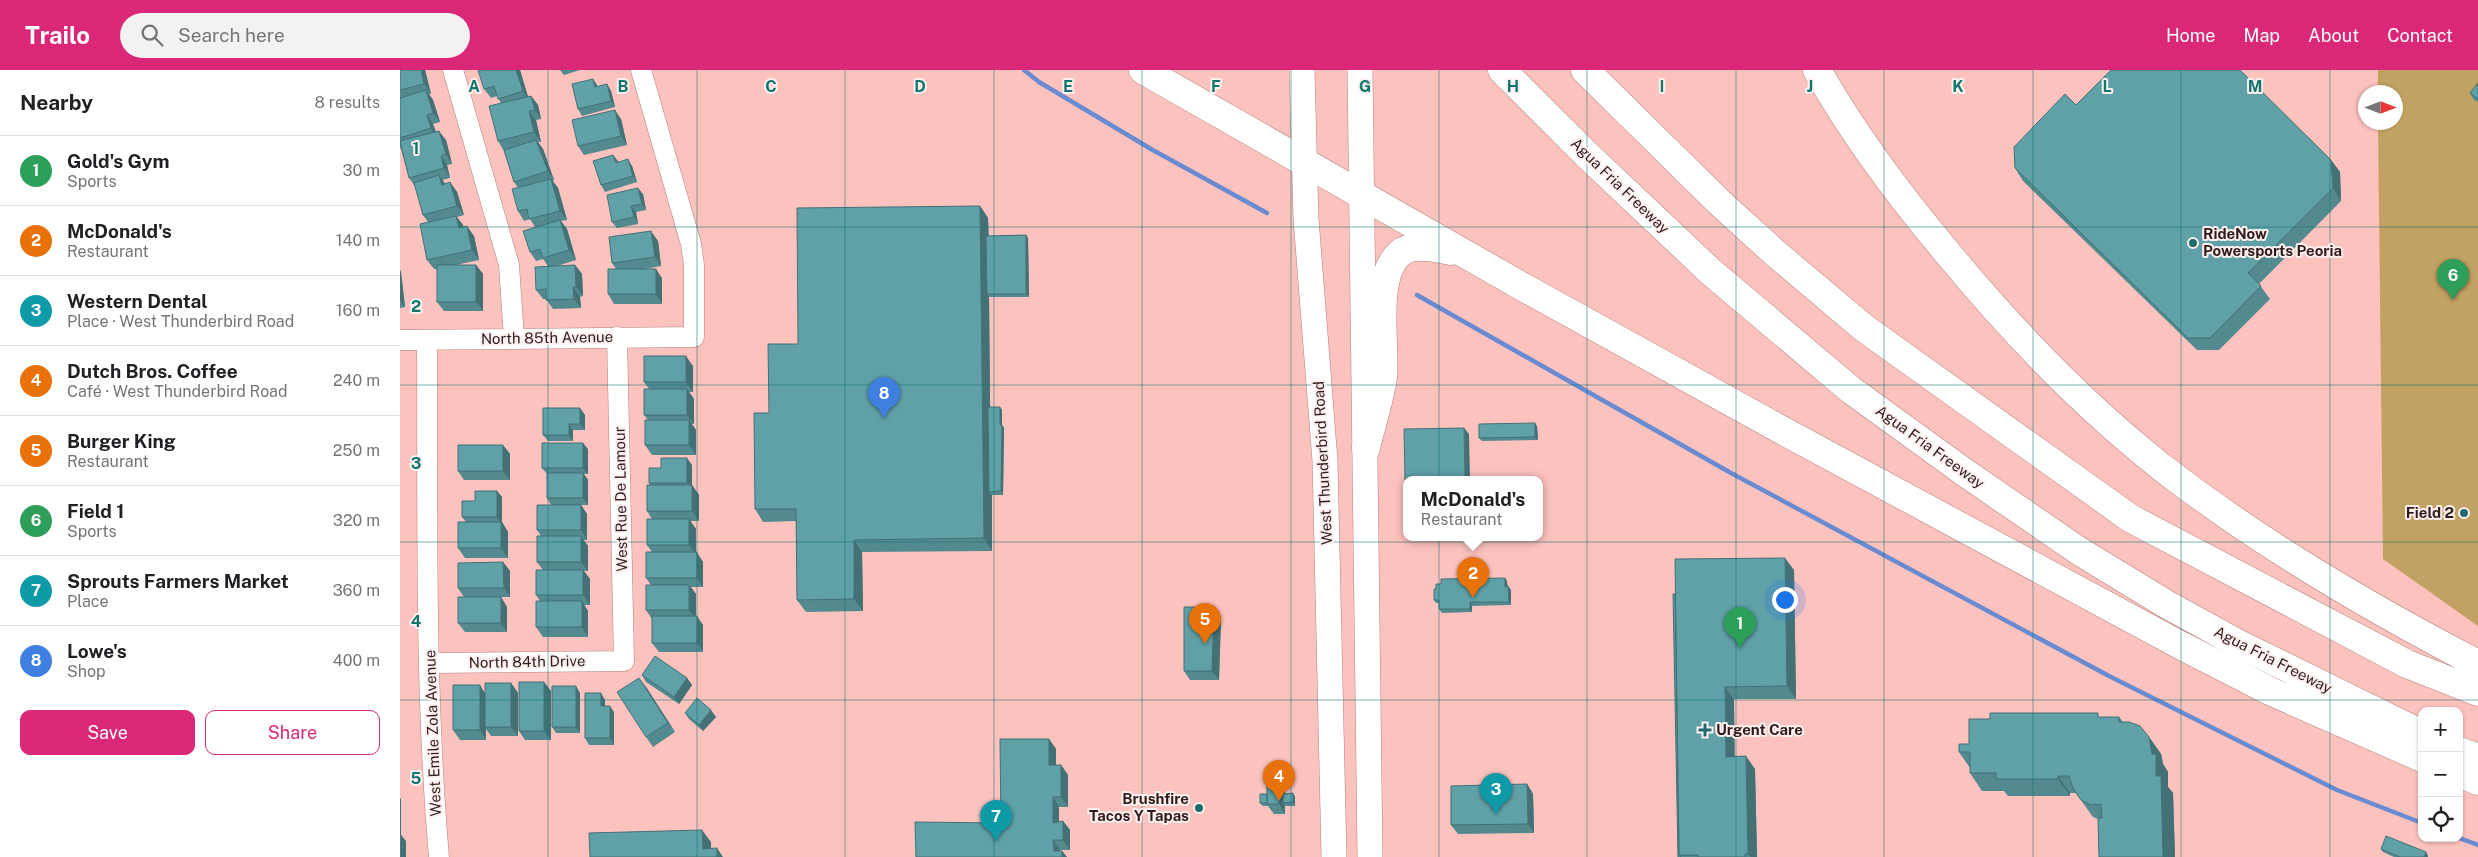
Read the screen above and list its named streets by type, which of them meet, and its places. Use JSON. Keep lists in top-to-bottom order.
{
  "streets": {
    "highway": ["Agua Fria Freeway"],
    "main road": ["West Thunderbird Road"],
    "street": [
      "North 85th Avenue",
      "West Rue De Lamour",
      "North 84th Drive",
      "West Emile Zola Avenue"
    ]
  },
  "crossings": [
    ["North 85th Avenue", "West Rue De Lamour"],
    ["North 85th Avenue", "West Emile Zola Avenue"],
    ["West Rue De Lamour", "North 84th Drive"],
    ["North 84th Drive", "West Emile Zola Avenue"]
  ],
  "places": {
    "other": ["RideNow Powersports Peoria", "Field 2", "Brushfire Tacos Y Tapas"],
    "health": ["Urgent Care"]
  },
  "north": "right",
  "page": {
    "header": "Trailo",
    "search": "Search here",
    "nav": [
      "Home",
      "Map",
      "About",
      "Contact"
    ],
    "heading": ["Nearby", "8 results"],
    "list": [
      {
        "mark": "1",
        "name": "Gold's Gym",
        "note": "Sports",
        "value": "30 m"
      },
      {
        "mark": "2",
        "name": "McDonald's",
        "note": "Restaurant",
        "value": "140 m"
      },
      {
        "mark": "3",
        "name": "Western Dental",
        "note": "Place · West Thunderbird Road",
        "value": "160 m"
      },
      {
        "mark": "4",
        "name": "Dutch Bros. Coffee",
        "note": "Café · West Thunderbird Road",
        "value": "240 m"
      },
      {
        "mark": "5",
        "name": "Burger King",
        "note": "Restaurant",
        "value": "250 m"
      },
      {
        "mark": "6",
        "name": "Field 1",
        "note": "Sports",
        "value": "320 m"
      },
      {
        "mark": "7",
        "name": "Sprouts Farmers Market",
        "note": "Place",
        "value": "360 m"
      },
      {
        "mark": "8",
        "name": "Lowe's",
        "note": "Shop",
        "value": "400 m"
      }
    ],
    "pins": [
      "6",
      "8",
      "2",
      "5",
      "1",
      "4",
      "3",
      "7"
    ],
    "popup": ["McDonald's", "Restaurant"],
    "buttons": ["Save", "Share"],
    "map_buttons": ["+", "−"]
  },
  "grid": {
    "columns": [
      "A",
      "B",
      "C",
      "D",
      "E",
      "F",
      "G",
      "H",
      "I",
      "J",
      "K",
      "L",
      "M"
    ],
    "rows": [
      "1",
      "2",
      "3",
      "4",
      "5"
    ]
  }
}
